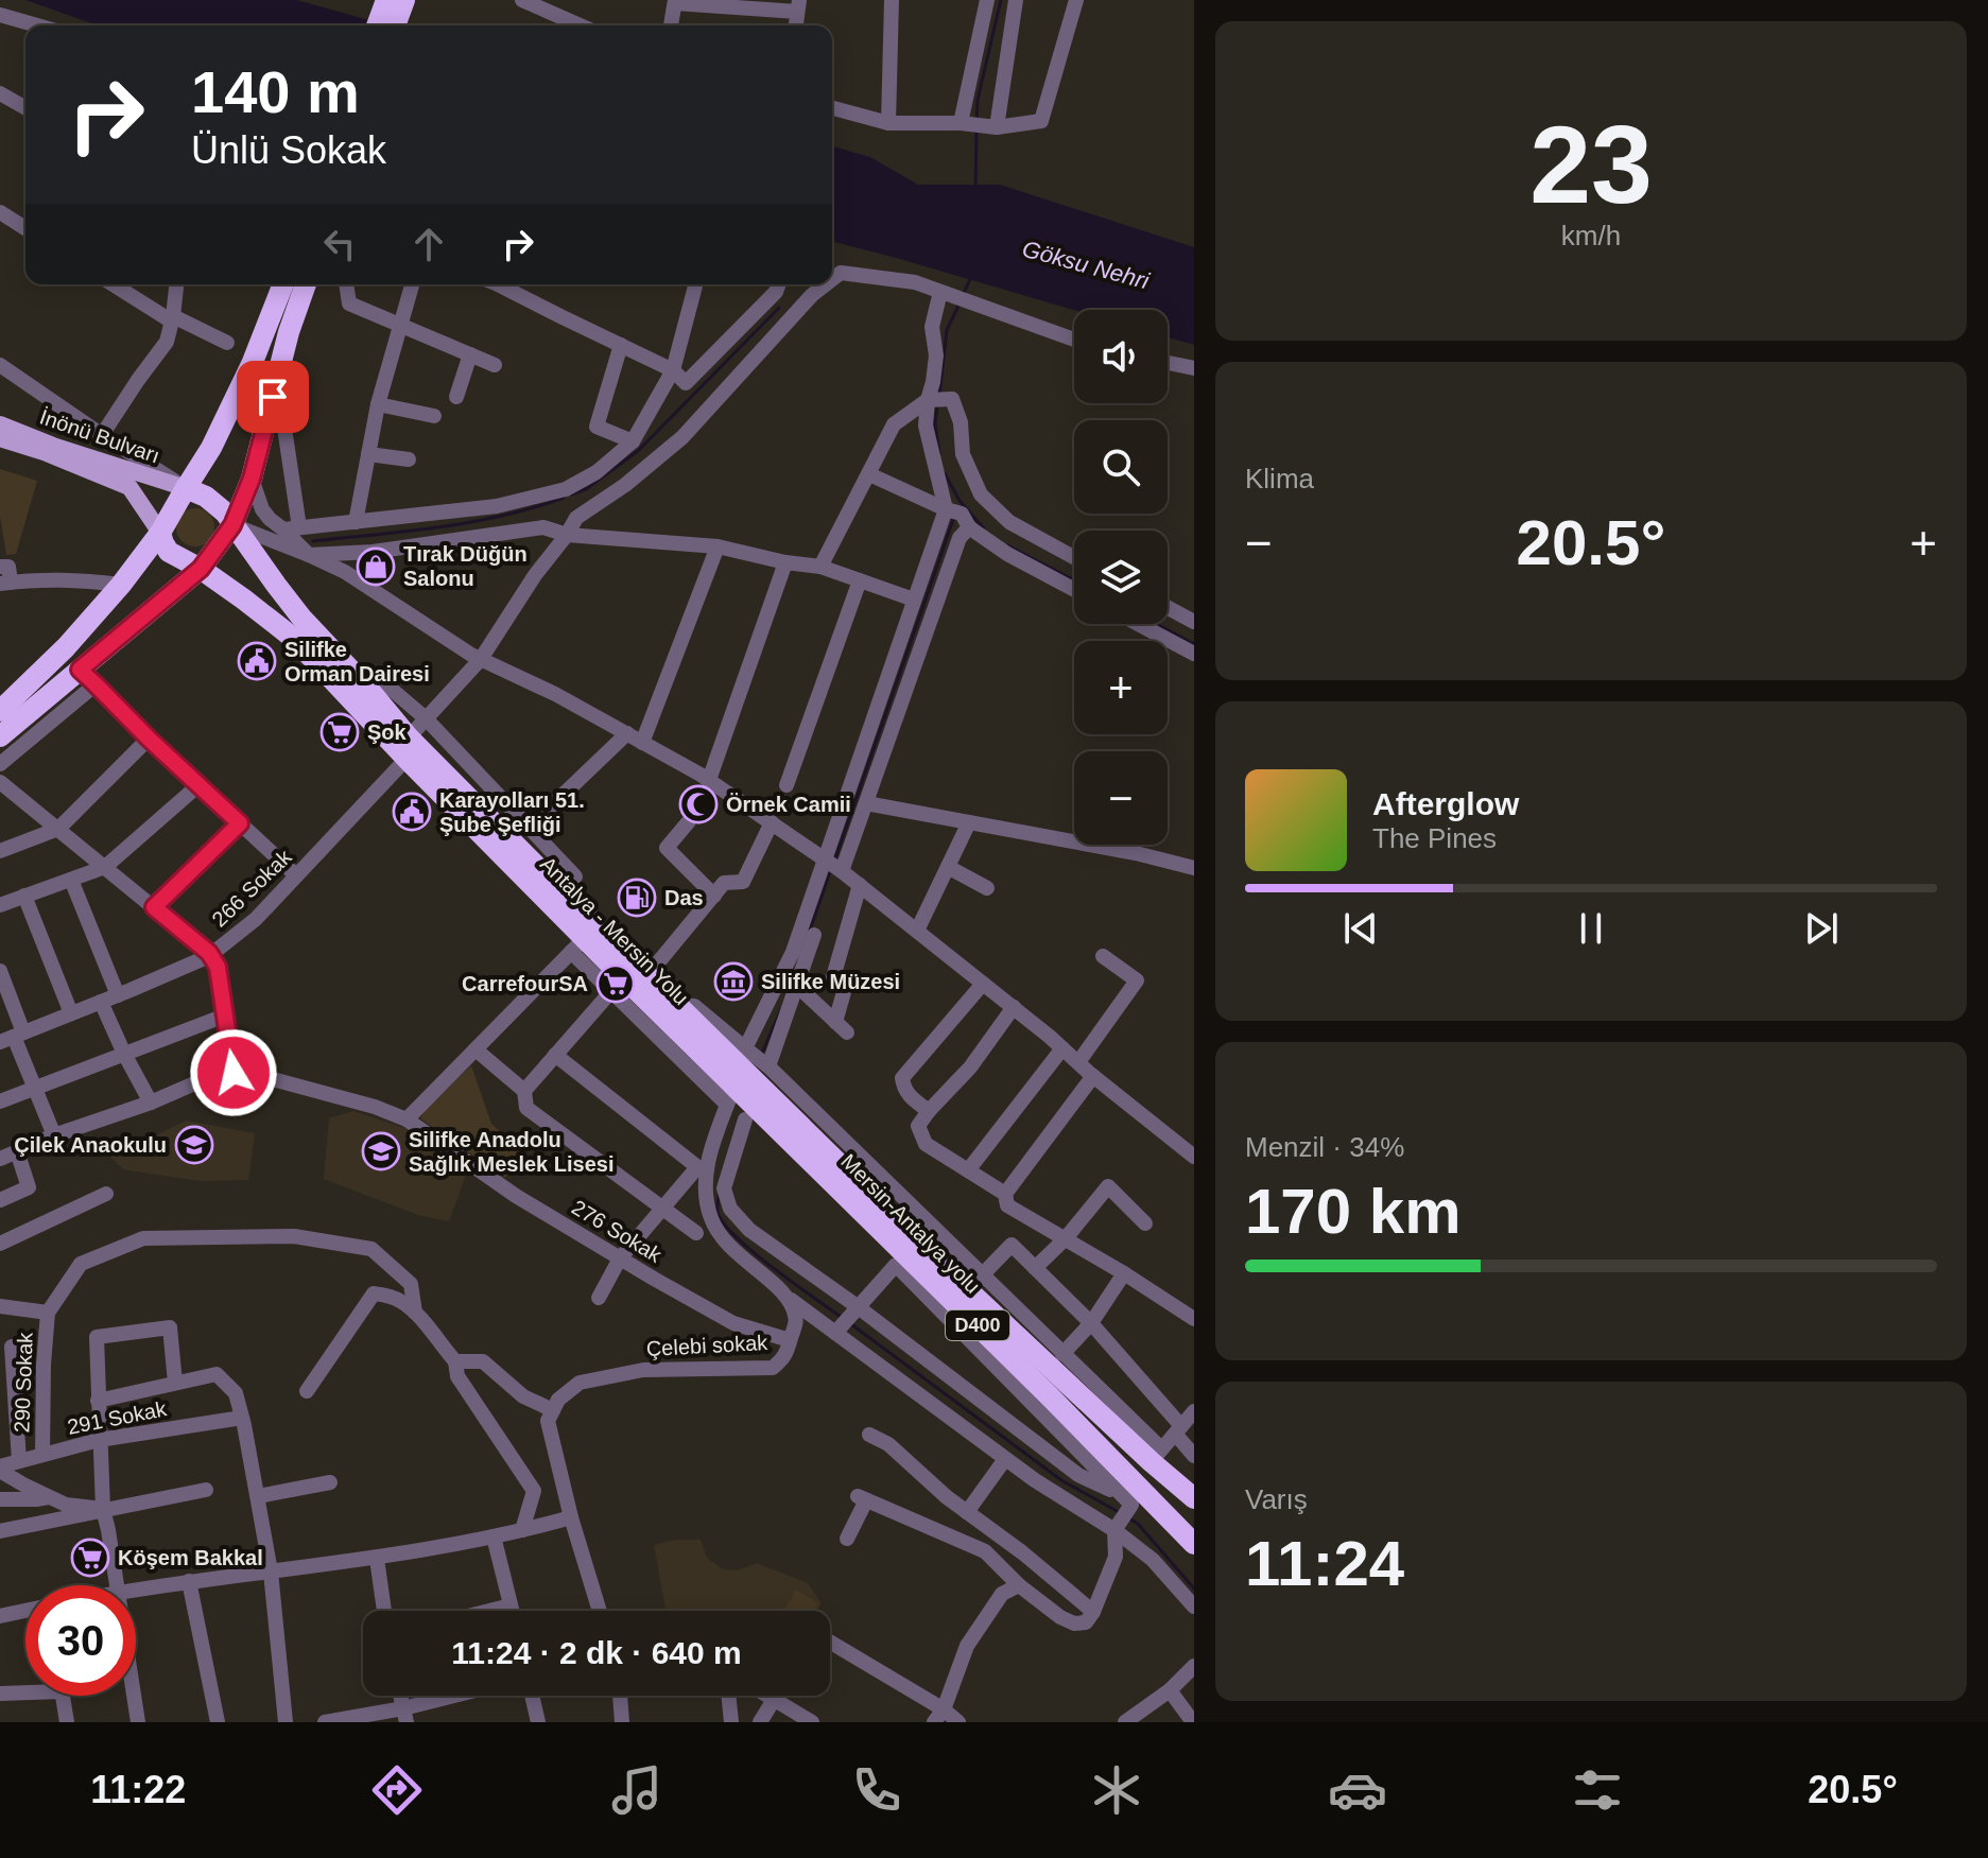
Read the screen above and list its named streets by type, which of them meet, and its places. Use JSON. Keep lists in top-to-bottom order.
{
  "streets": {
    "highway": ["Antalya - Mersin Yolu", "Mersin-Antalya yolu", "D400"],
    "main road": ["İnönü Bulvarı"],
    "street": [
      "266 Sokak",
      "276 Sokak",
      "Çelebi sokak",
      "290 Sokak",
      "291 Sokak"
    ]
  },
  "crossings": [
    ["İnönü Bulvarı", "Antalya - Mersin Yolu"],
    ["266 Sokak", "Antalya - Mersin Yolu"],
    ["Antalya - Mersin Yolu", "Mersin-Antalya yolu"],
    ["276 Sokak", "Çelebi sokak"],
    ["290 Sokak", "291 Sokak"]
  ],
  "water": ["Göksu Nehri"],
  "places": {
    "shop": ["Tırak Düğün Salonu"],
    "public building": ["Silifke Orman Dairesi", "Karayolları 51. Şube Şefliği"],
    "supermarket": ["Şok", "CarrefourSA", "Köşem Bakkal"],
    "mosque": ["Örnek Camii"],
    "fuel station": ["Das"],
    "museum": ["Silifke Müzesi"],
    "school or university": ["Çilek Anaokulu", "Silifke Anadolu Sağlık Meslek Lisesi"]
  },
  "page": {
    "tile": [
      ["23", "km/h"],
      "Klima",
      ["Menzil · 34%", "170 km"],
      ["Varış", "11:24"]
    ],
    "turn": ["140 m", "Ünlü Sokak"],
    "map_buttons": ["+", "−"],
    "heat": ["−", "20.5°", "+"],
    "song": ["Afterglow", "The Pines"],
    "limit": "30",
    "trip": "11:24 · 2 dk · 640 m",
    "tabs": ["11:22", "20.5°"]
  }
}
